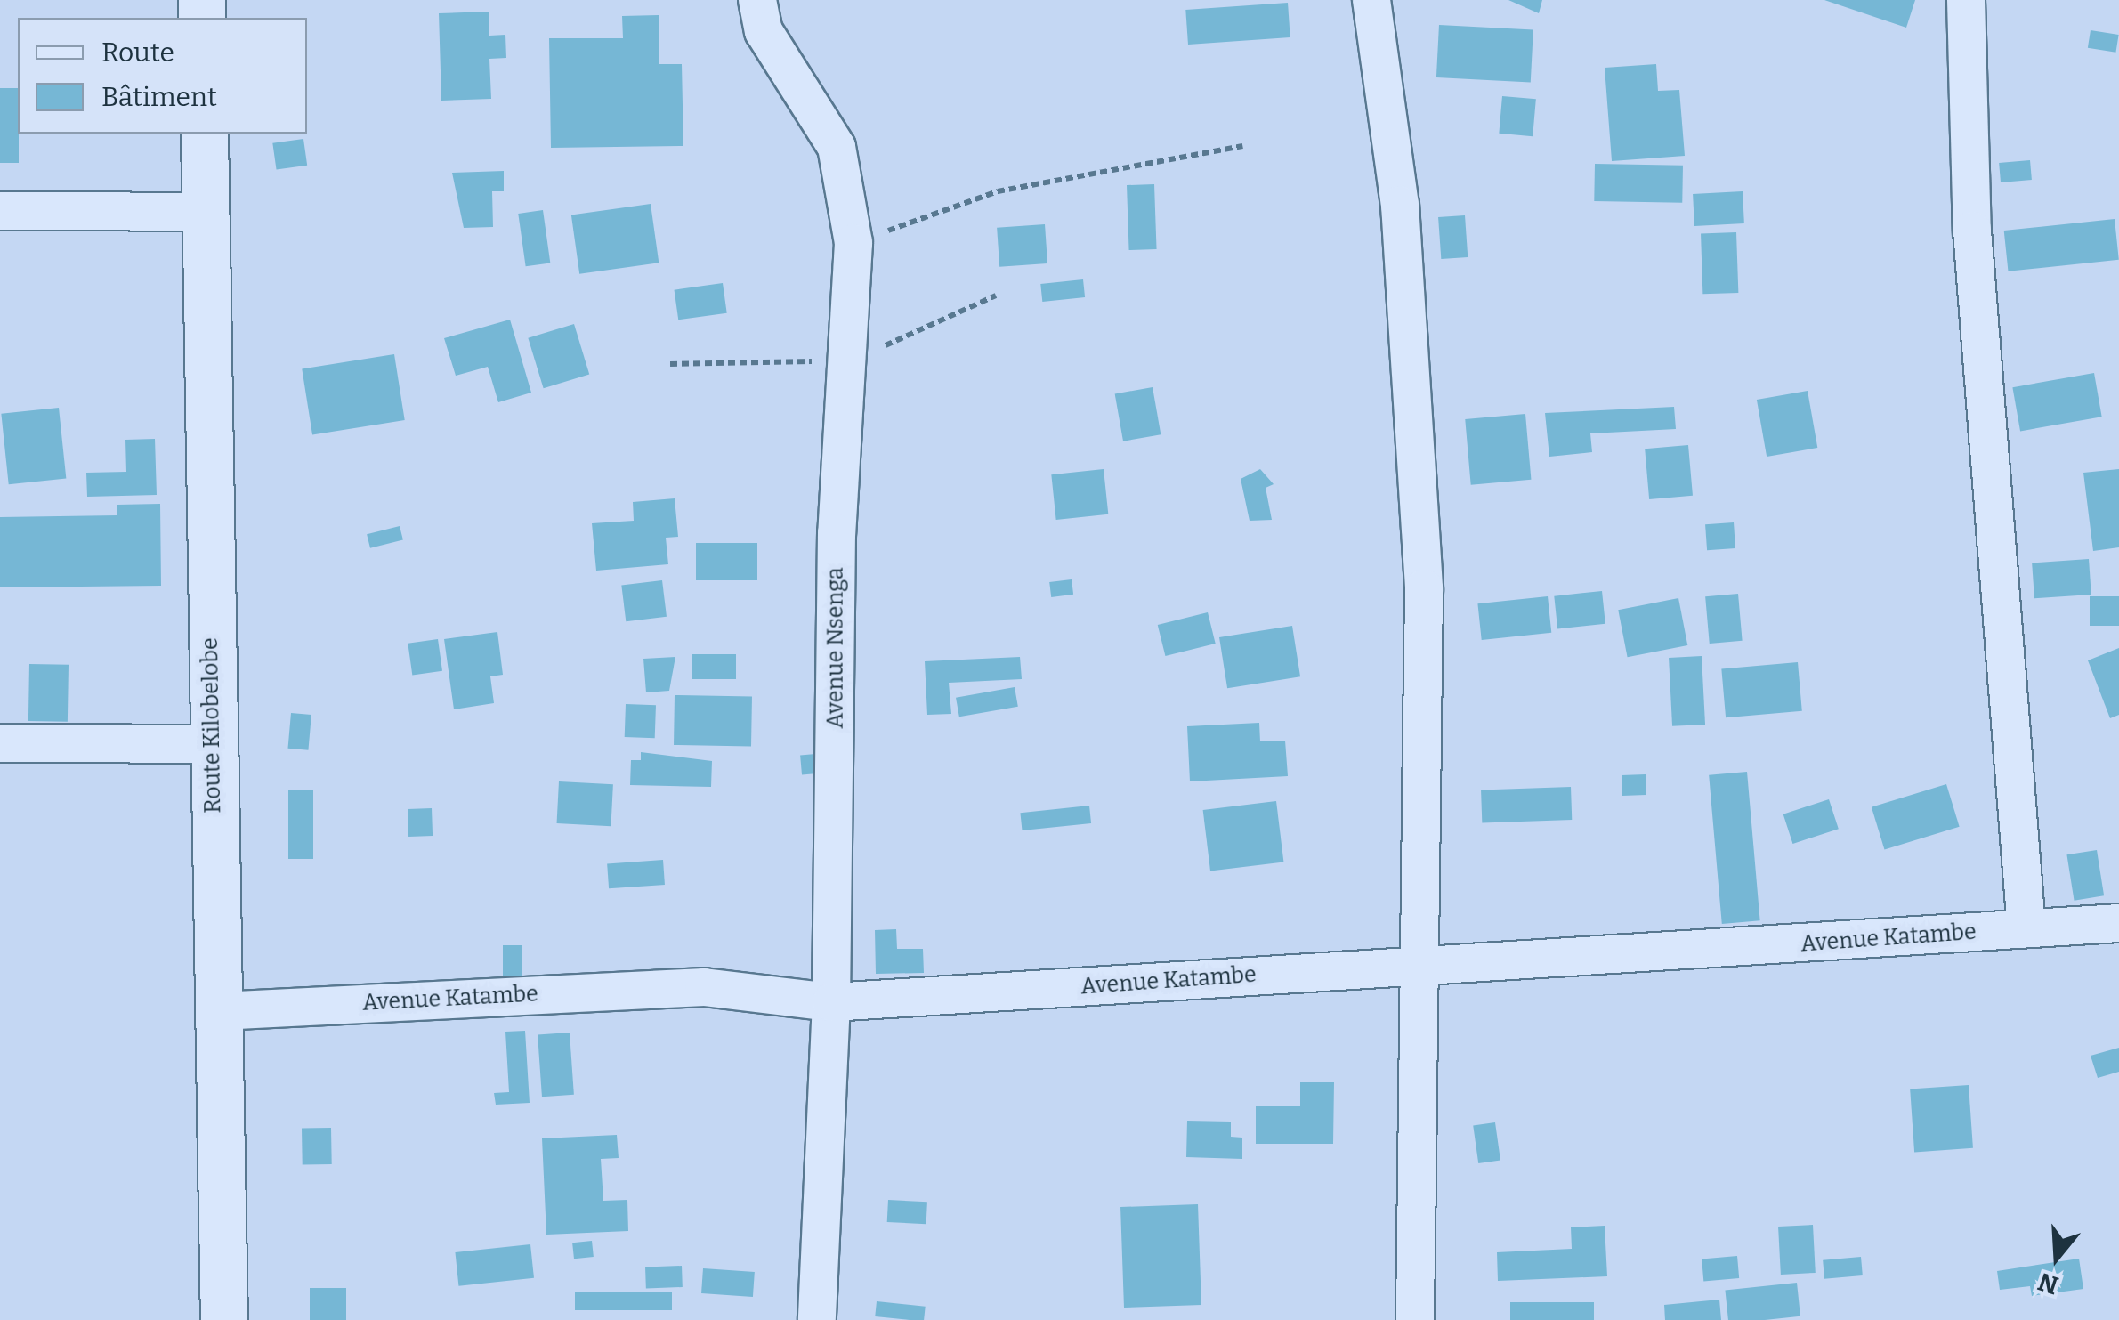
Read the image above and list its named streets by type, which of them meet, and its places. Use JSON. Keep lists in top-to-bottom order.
{
  "streets": {
    "street": ["Avenue Nsenga", "Route Kilobelobe", "Avenue Katambe"]
  },
  "crossings": [
    ["Avenue Nsenga", "Avenue Katambe"],
    ["Route Kilobelobe", "Avenue Katambe"]
  ],
  "legend": ["Route", "Bâtiment"],
  "north": "bottom"
}
